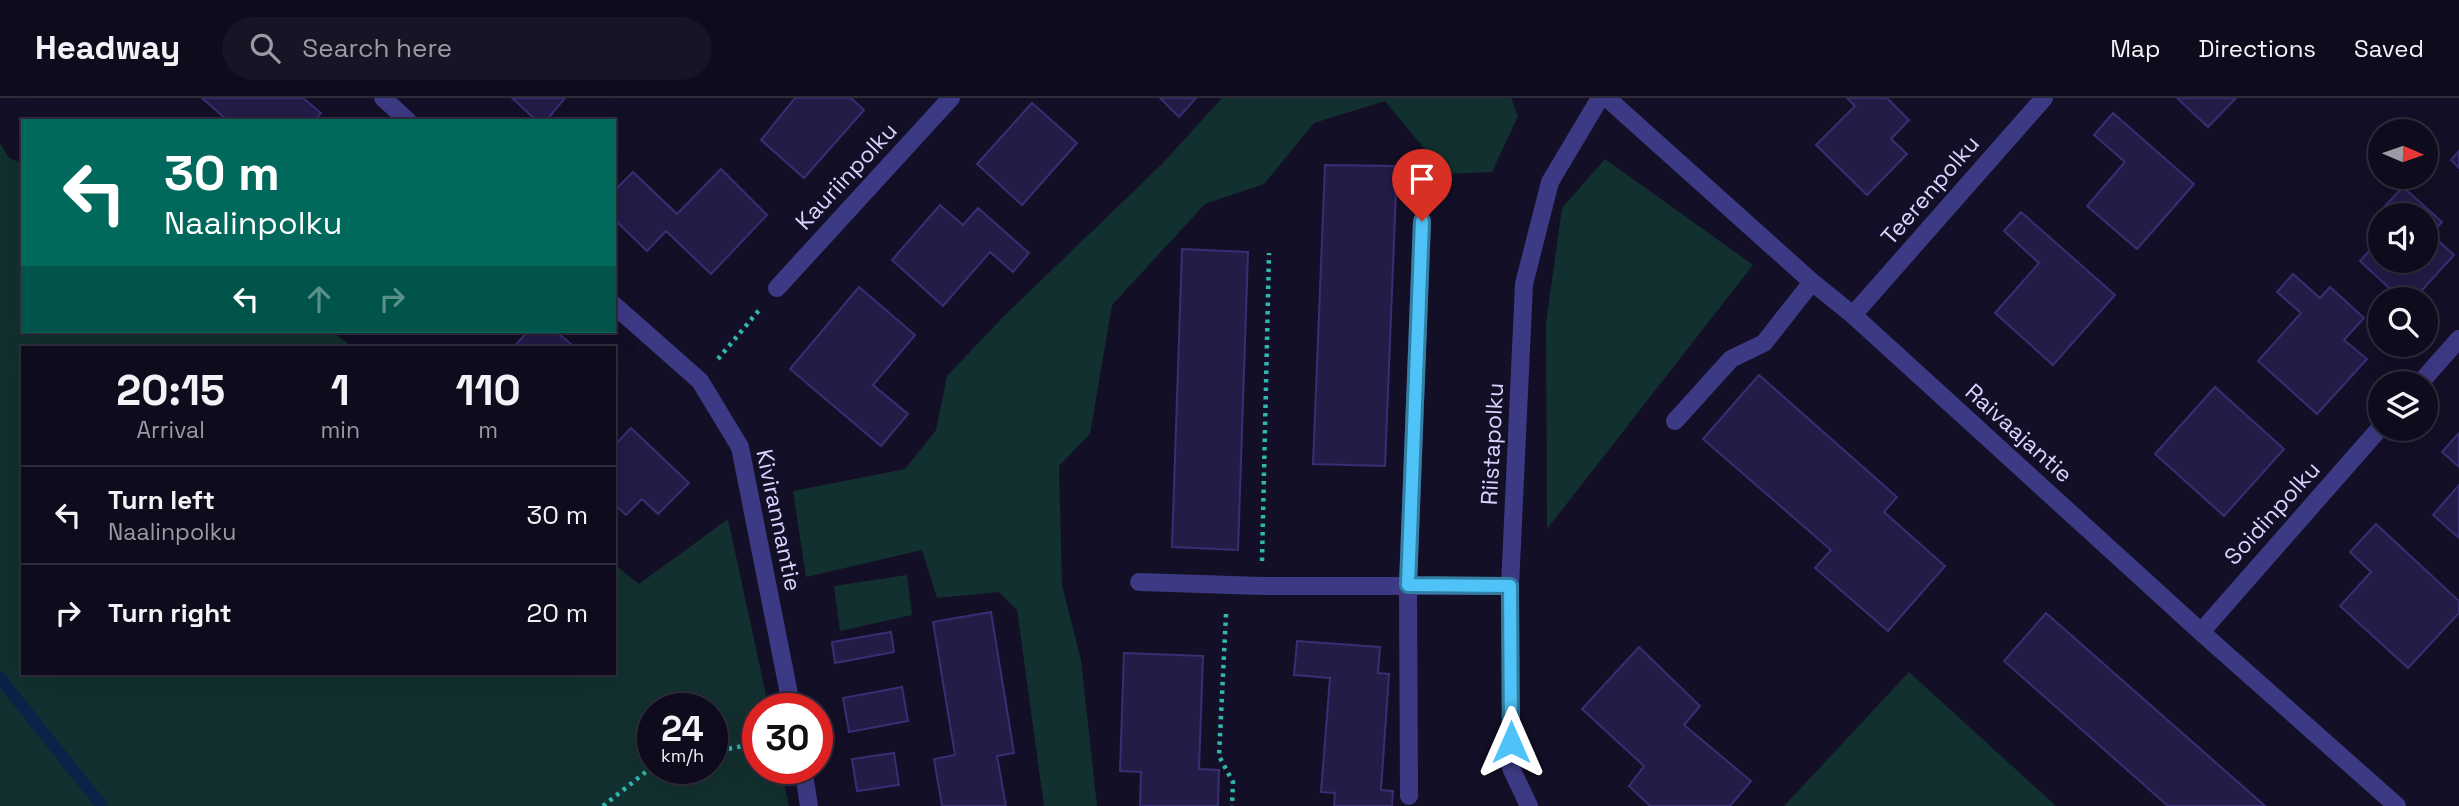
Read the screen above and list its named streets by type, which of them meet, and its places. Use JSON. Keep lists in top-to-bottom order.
{
  "streets": {
    "street": [
      "Kauriinpolku",
      "Teerenpolku",
      "Raivaajantie",
      "Riistapolku",
      "Soidinpolku",
      "Kivirannantie"
    ]
  },
  "crossings": [
    ["Teerenpolku", "Raivaajantie"],
    ["Raivaajantie", "Soidinpolku"]
  ],
  "north": "right",
  "page": {
    "header": "Headway",
    "search": "Search here",
    "nav": ["Map", "Directions", "Saved"],
    "turn": ["30 m", "Naalinpolku"],
    "eta": [
      "20:15",
      "Arrival",
      "1",
      "min",
      "110",
      "m"
    ],
    "list": [
      {
        "name": "Turn left",
        "note": "Naalinpolku",
        "value": "30 m"
      },
      {
        "name": "Turn right",
        "value": "20 m"
      }
    ],
    "speed": "24 km/h",
    "limit": "30"
  }
}
